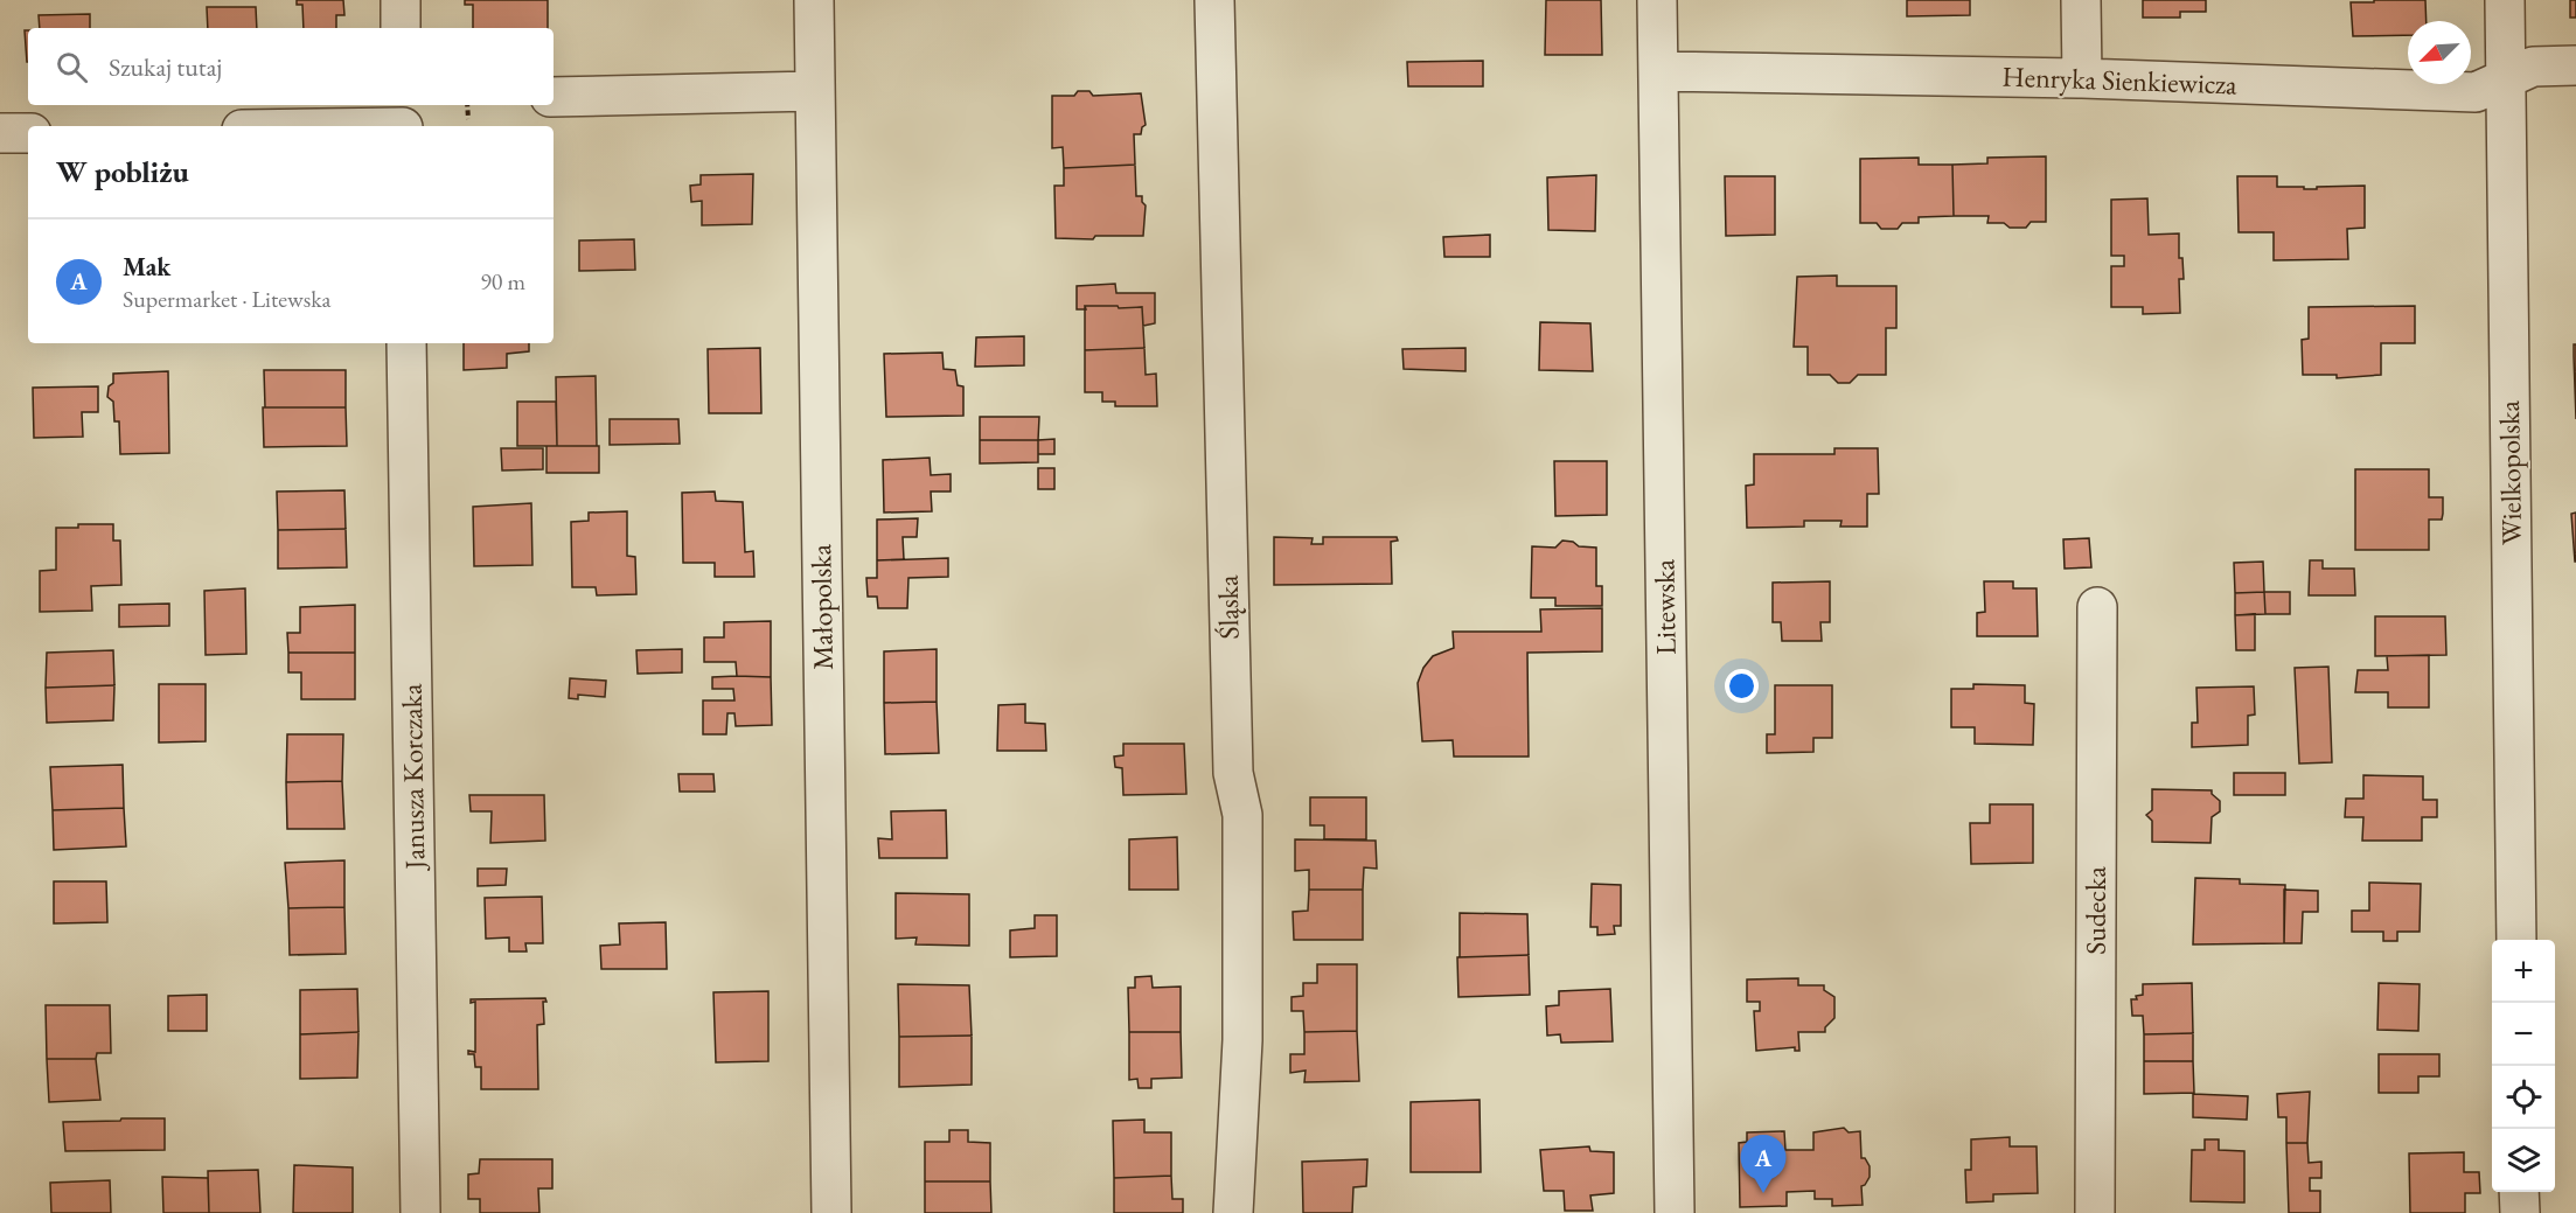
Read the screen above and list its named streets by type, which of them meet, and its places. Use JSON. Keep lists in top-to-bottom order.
{
  "streets": {
    "street": [
      "Henryka Sienkiewicza",
      "Wielkopolska",
      "Małopolska",
      "Śląska",
      "Litewska",
      "Janusza Korczaka",
      "Sudecka"
    ]
  },
  "crossings": [
    ["Henryka Sienkiewicza", "Wielkopolska"],
    ["Henryka Sienkiewicza", "Litewska"]
  ],
  "north": "bottom left",
  "page": {
    "search": "Szukaj tutaj",
    "heading": "W pobliżu",
    "list": [
      {
        "mark": "A",
        "name": "Mak",
        "note": "Supermarket · Litewska",
        "value": "90 m"
      }
    ],
    "map_buttons": ["+", "−"],
    "pins": "A"
  }
}
